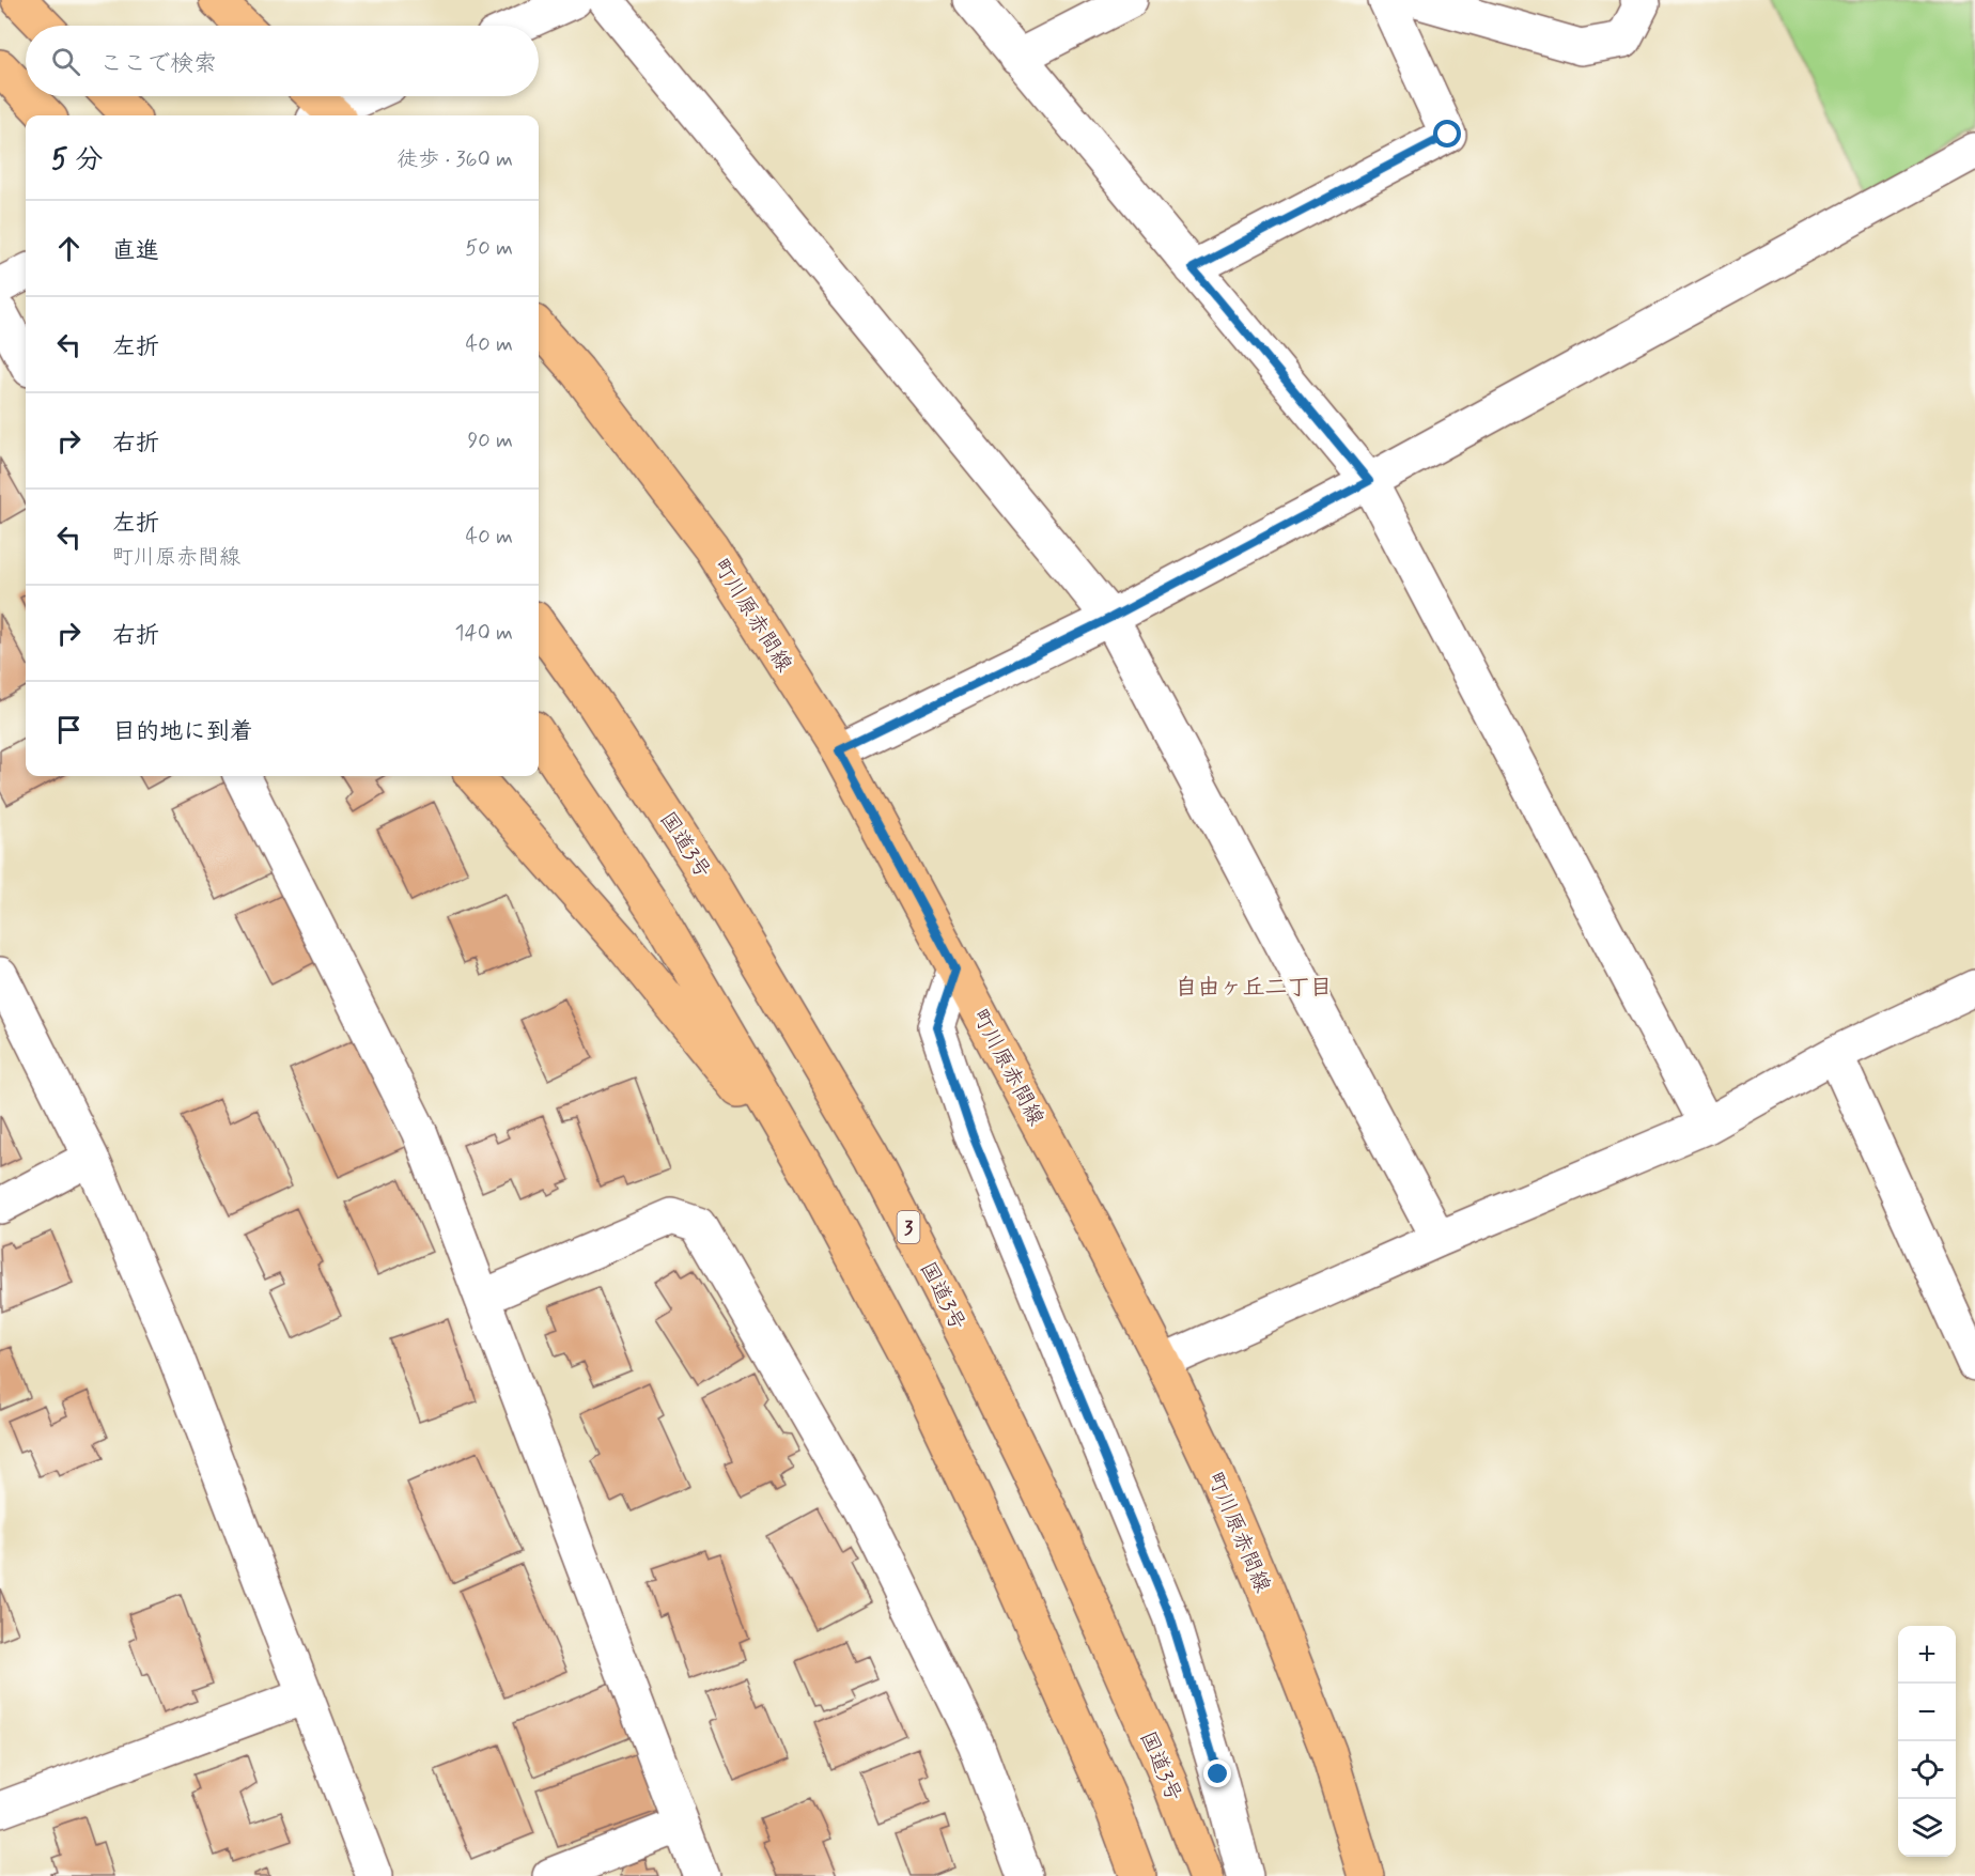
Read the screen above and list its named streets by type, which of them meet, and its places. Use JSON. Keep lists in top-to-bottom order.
{
  "streets": {
    "main road": ["町川原赤間線", "国道3号", "3"]
  },
  "districts": ["自由ヶ丘二丁目"],
  "page": {
    "search": "ここで検索",
    "heading": ["5 分", "徒歩 · 360 m"],
    "list": [
      ["直進", "50 m"],
      ["左折", "40 m"],
      ["右折", "90 m"],
      ["左折", "町川原赤間線", "40 m"],
      ["右折", "140 m"],
      "目的地に到着"
    ],
    "map_buttons": ["+", "−"]
  }
}
